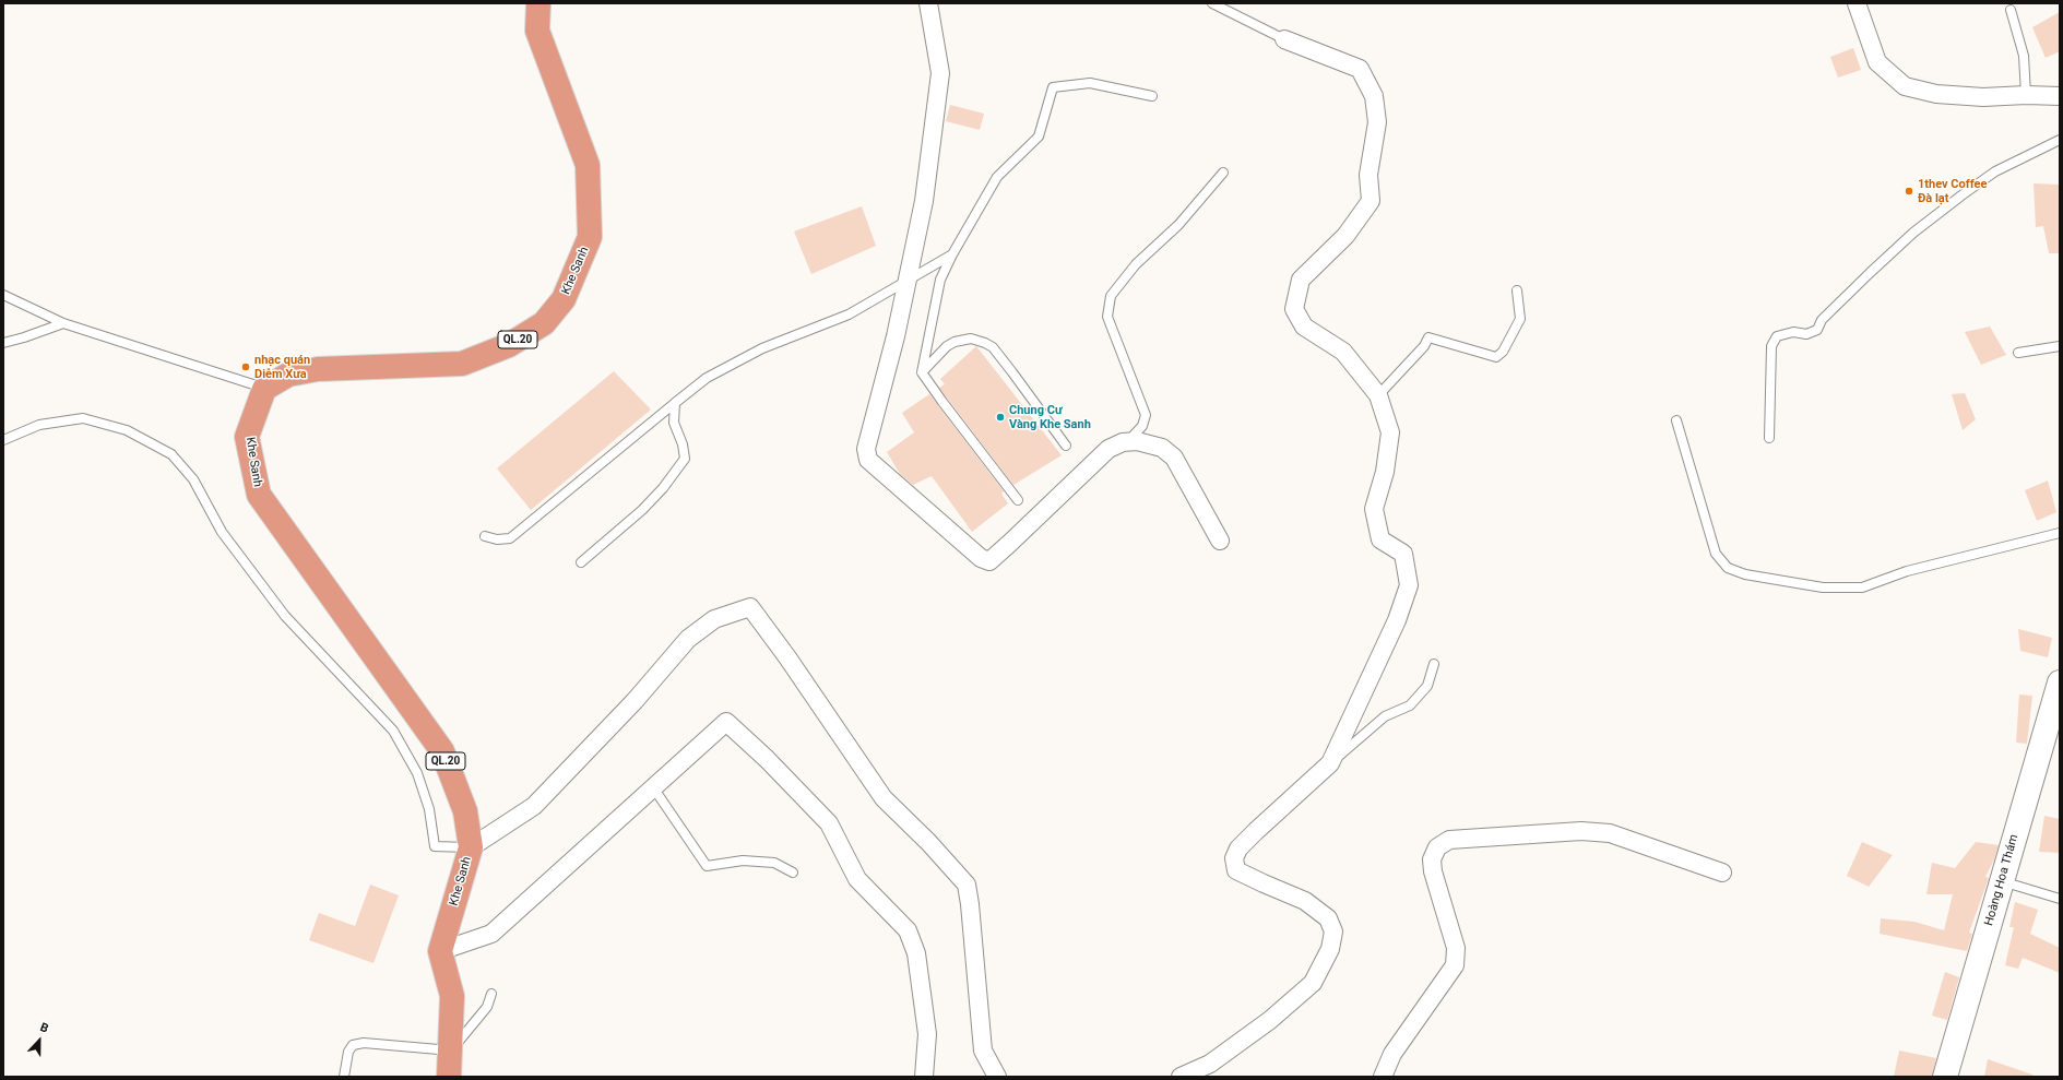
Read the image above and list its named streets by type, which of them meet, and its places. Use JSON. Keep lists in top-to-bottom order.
{
  "streets": {
    "highway": ["Khe Sanh", "QL.20"],
    "street": ["Hoàng Hoa Thám"]
  },
  "places": ["1thev Coffee Đà lạt", "nhạc quán Diễm Xưa", "Chung Cư Vàng Khe Sanh"],
  "north": "top"
}
